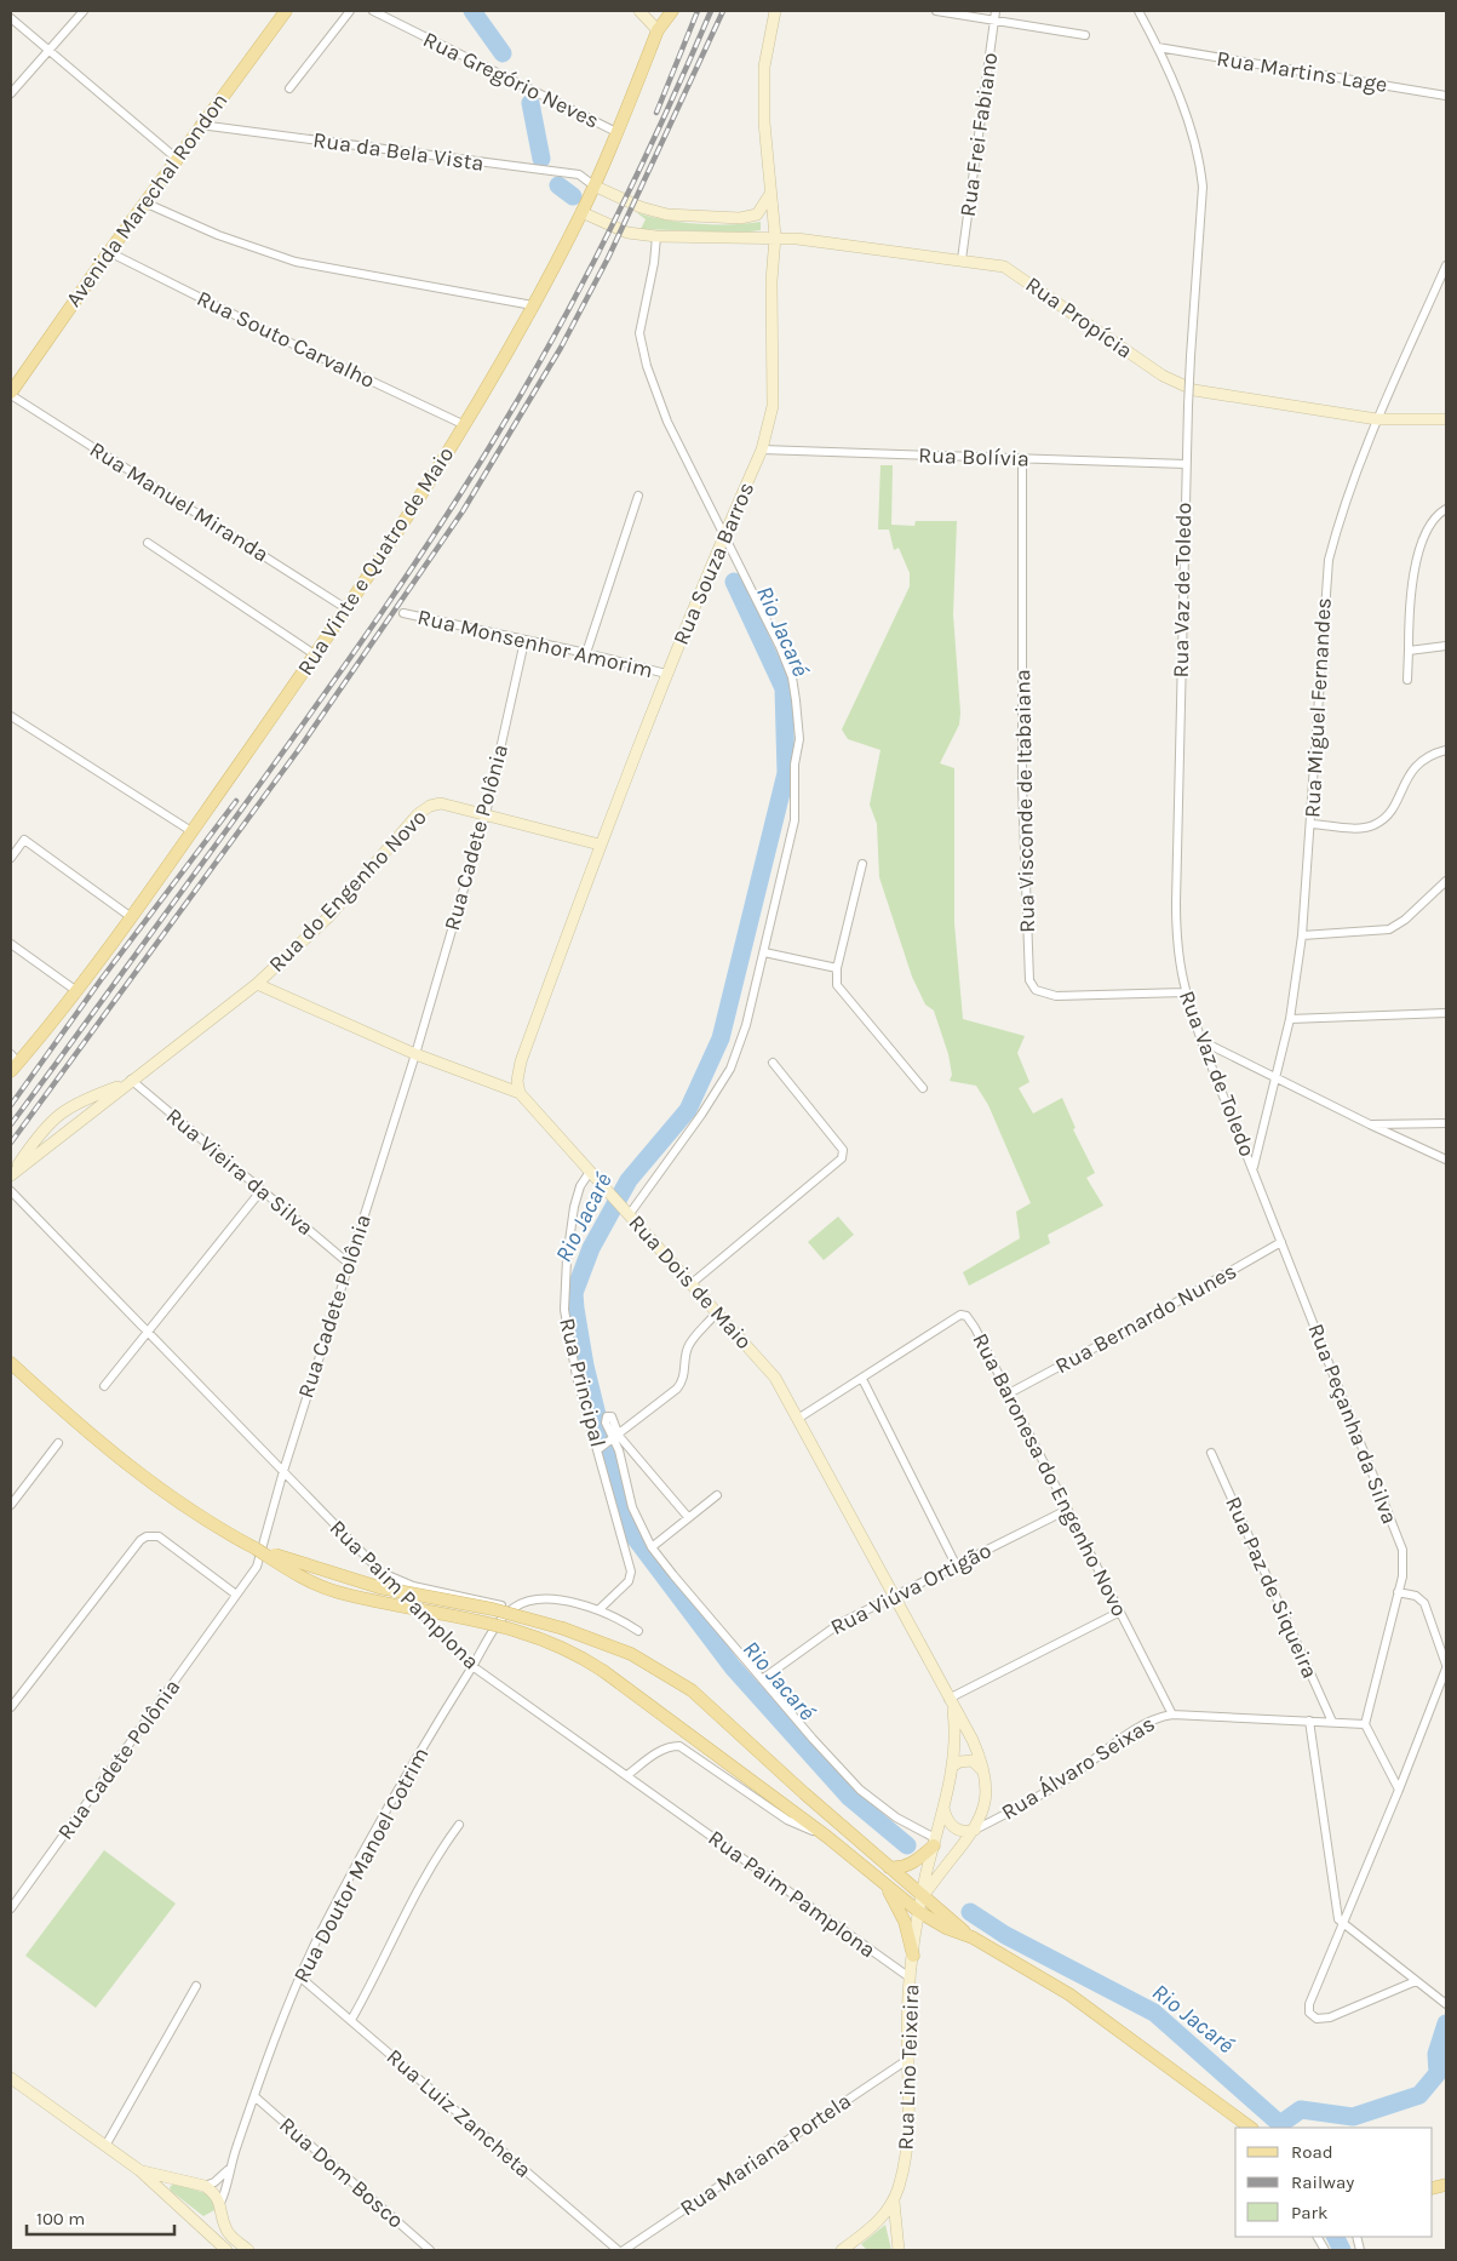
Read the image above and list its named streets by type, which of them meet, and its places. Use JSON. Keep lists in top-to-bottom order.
{
  "streets": {
    "main road": [
      "Avenida Marechal Rondon",
      "Rua Propícia",
      "Rua Vinte e Quatro de Maio",
      "Rua Souza Barros",
      "Rua do Engenho Novo",
      "Rua Dois de Maio",
      "Rua Lino Teixeira"
    ],
    "street": [
      "Rua Martins Lage",
      "Rua Gregório Neves",
      "Rua Frei Fabiano",
      "Rua da Bela Vista",
      "Rua Souto Carvalho",
      "Rua Bolívia",
      "Rua Manuel Miranda",
      "Rua Vaz de Toledo",
      "Rua Monsenhor Amorim",
      "Rua Miguel Fernandes",
      "Rua Visconde de Itabaiana",
      "Rua Cadete Polônia",
      "Rua Vieira da Silva",
      "Rua Bernardo Nunes",
      "Rua Principal",
      "Rua Peçanha da Silva",
      "Rua Baronesa do Engenho Novo",
      "Rua Paz de Siqueira",
      "Rua Viúva Ortigão",
      "Rua Paim Pamplona",
      "Rua Álvaro Seixas",
      "Rua Doutor Manoel Cotrim",
      "Rua Luiz Zancheta",
      "Rua Mariana Portela",
      "Rua Dom Bosco"
    ]
  },
  "crossings": [
    ["Rua Martins Lage", "Rua Vaz de Toledo"],
    ["Rua Gregório Neves", "Rua Vinte e Quatro de Maio"],
    ["Rua Frei Fabiano", "Rua Propícia"],
    ["Rua da Bela Vista", "Avenida Marechal Rondon"],
    ["Rua da Bela Vista", "Rua Vinte e Quatro de Maio"],
    ["Avenida Marechal Rondon", "Rua Souto Carvalho"],
    ["Avenida Marechal Rondon", "Rua Manuel Miranda"],
    ["Rua Propícia", "Rua Vinte e Quatro de Maio"],
    ["Rua Propícia", "Rua Souza Barros"],
    ["Rua Propícia", "Rua Miguel Fernandes"],
    ["Rua Souto Carvalho", "Rua Vinte e Quatro de Maio"],
    ["Rua Bolívia", "Rua Souza Barros"],
    ["Rua Bolívia", "Rua Vaz de Toledo"],
    ["Rua Bolívia", "Rua Visconde de Itabaiana"],
    ["Rua Manuel Miranda", "Rua Vinte e Quatro de Maio"],
    ["Rua Souza Barros", "Rua Monsenhor Amorim"],
    ["Rua Souza Barros", "Rua do Engenho Novo"],
    ["Rua Souza Barros", "Rua Dois de Maio"],
    ["Rua Vaz de Toledo", "Rua Miguel Fernandes"],
    ["Rua Vaz de Toledo", "Rua Visconde de Itabaiana"],
    ["Rua Vaz de Toledo", "Rua Peçanha da Silva"],
    ["Rua Monsenhor Amorim", "Rua Cadete Polônia"],
    ["Rua Miguel Fernandes", "Rua Peçanha da Silva"],
    ["Rua Cadete Polônia", "Rua do Engenho Novo"],
    ["Rua Cadete Polônia", "Rua Vieira da Silva"],
    ["Rua Cadete Polônia", "Rua Dois de Maio"],
    ["Rua Cadete Polônia", "Rua Paim Pamplona"],
    ["Rua do Engenho Novo", "Rua Vieira da Silva"],
    ["Rua do Engenho Novo", "Rua Dois de Maio"],
    ["Rua Dois de Maio", "Rua Principal"],
    ["Rua Dois de Maio", "Rua Baronesa do Engenho Novo"],
    ["Rua Dois de Maio", "Rua Viúva Ortigão"],
    ["Rua Dois de Maio", "Rua Álvaro Seixas"],
    ["Rua Dois de Maio", "Rua Lino Teixeira"],
    ["Rua Bernardo Nunes", "Rua Peçanha da Silva"],
    ["Rua Bernardo Nunes", "Rua Baronesa do Engenho Novo"],
    ["Rua Peçanha da Silva", "Rua Álvaro Seixas"],
    ["Rua Baronesa do Engenho Novo", "Rua Viúva Ortigão"],
    ["Rua Baronesa do Engenho Novo", "Rua Álvaro Seixas"],
    ["Rua Paz de Siqueira", "Rua Álvaro Seixas"],
    ["Rua Paim Pamplona", "Rua Doutor Manoel Cotrim"],
    ["Rua Paim Pamplona", "Rua Lino Teixeira"],
    ["Rua Doutor Manoel Cotrim", "Rua Luiz Zancheta"],
    ["Rua Doutor Manoel Cotrim", "Rua Dom Bosco"],
    ["Rua Lino Teixeira", "Rua Mariana Portela"]
  ],
  "water": ["Rio Jacaré"],
  "legend": ["Road", "Railway", "Park"],
  "scale_bar": "100 m"
}
